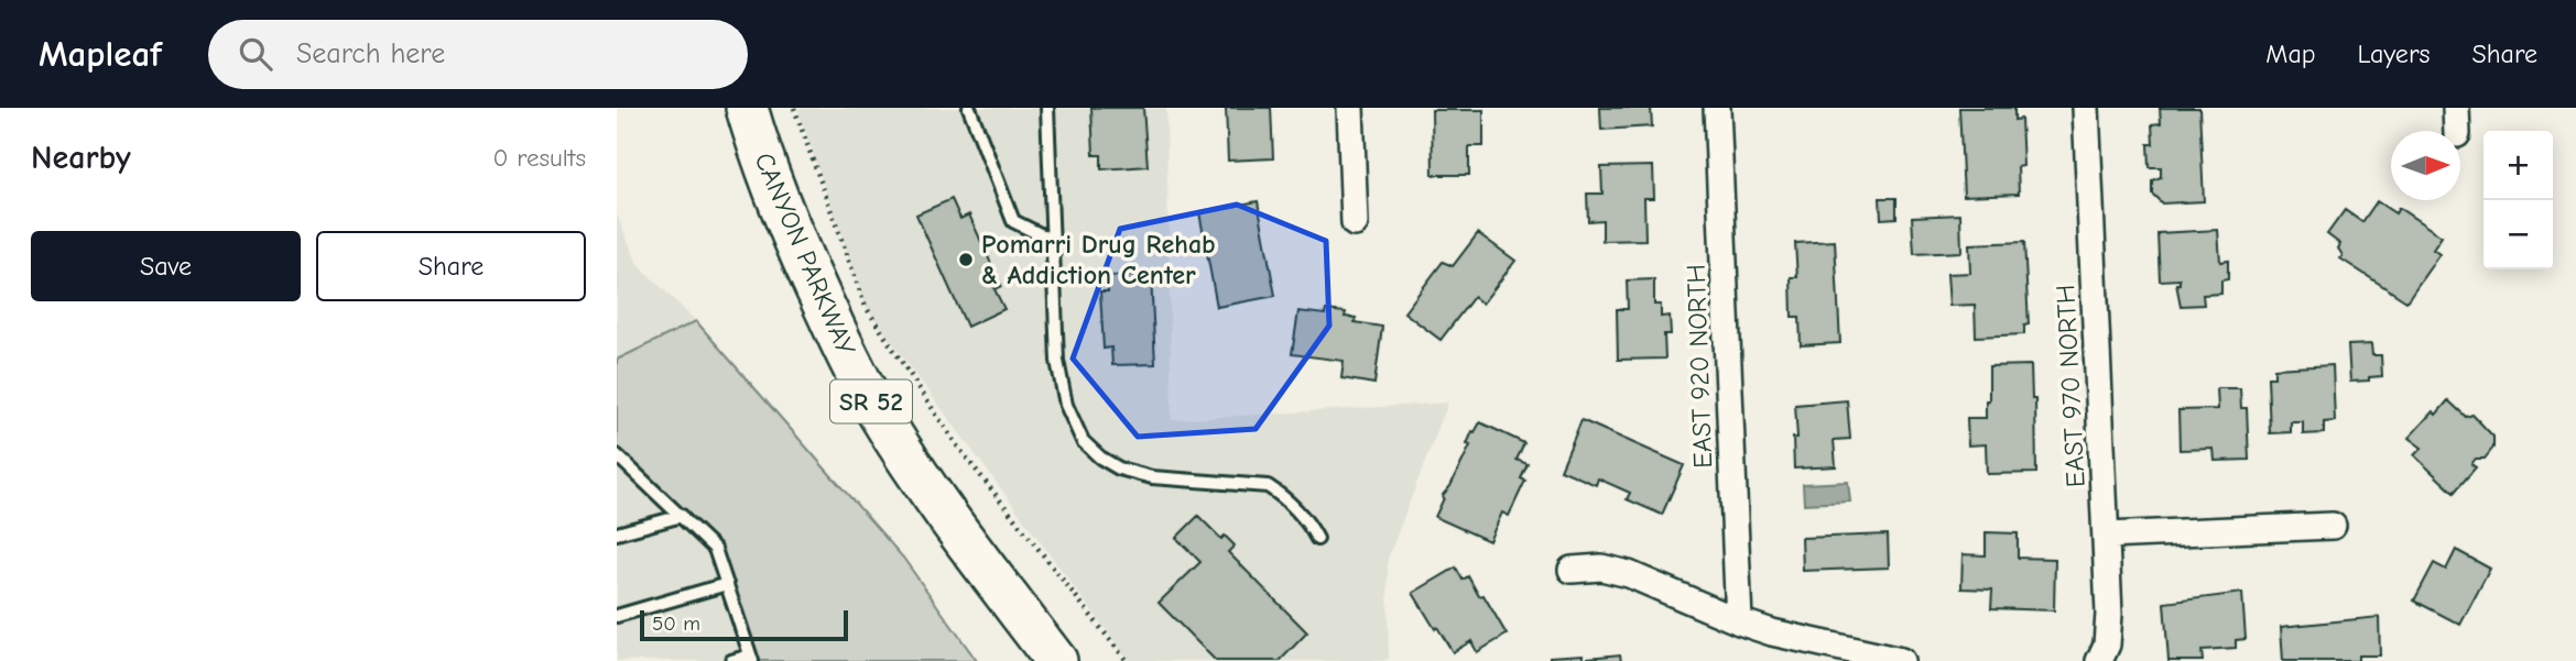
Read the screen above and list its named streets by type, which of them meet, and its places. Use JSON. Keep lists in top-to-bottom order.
{
  "streets": {
    "highway": ["CANYON PARKWAY", "SR 52"],
    "street": ["EAST 920 NORTH", "EAST 970 NORTH"]
  },
  "places": ["Pomarri Drug Rehab & Addiction Center"],
  "scale_bar": "50 m",
  "north": "right",
  "page": {
    "header": "Mapleaf",
    "search": "Search here",
    "nav": ["Map", "Layers", "Share"],
    "heading": ["Nearby", "0 results"],
    "map_buttons": ["+", "−"],
    "buttons": ["Save", "Share"],
    "scale": "50 m"
  }
}
